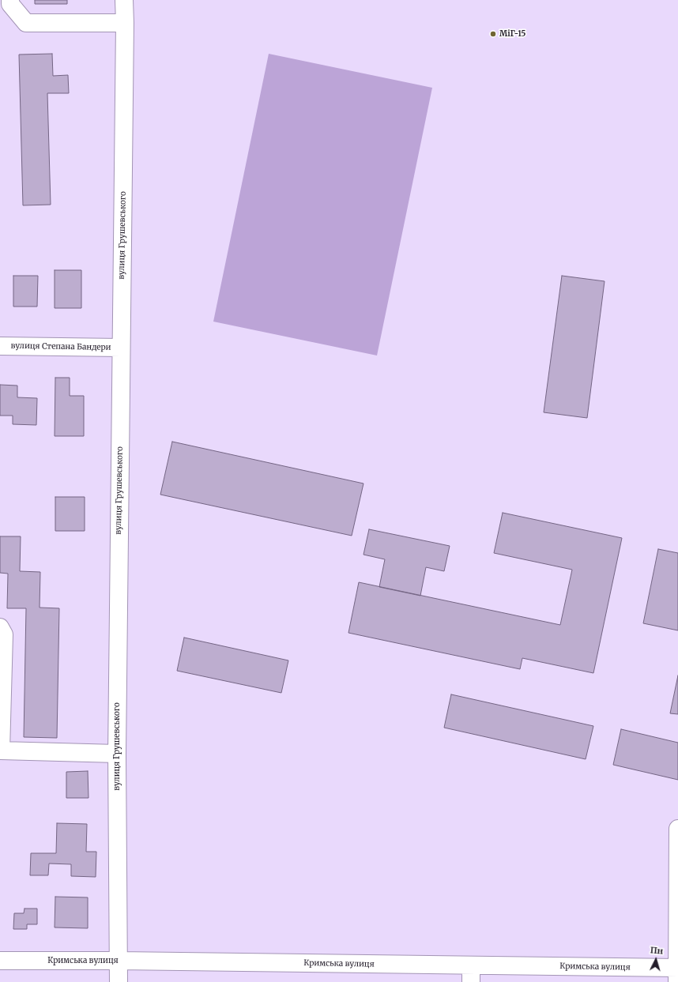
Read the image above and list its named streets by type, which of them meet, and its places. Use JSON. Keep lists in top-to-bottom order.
{
  "streets": {
    "street": ["вулиця Грушевського", "вулиця Степана Бандери", "Кримська вулиця"]
  },
  "crossings": [
    ["вулиця Грушевського", "вулиця Степана Бандери"],
    ["вулиця Грушевського", "Кримська вулиця"]
  ],
  "places": ["МіГ-15"],
  "north": "top"
}
